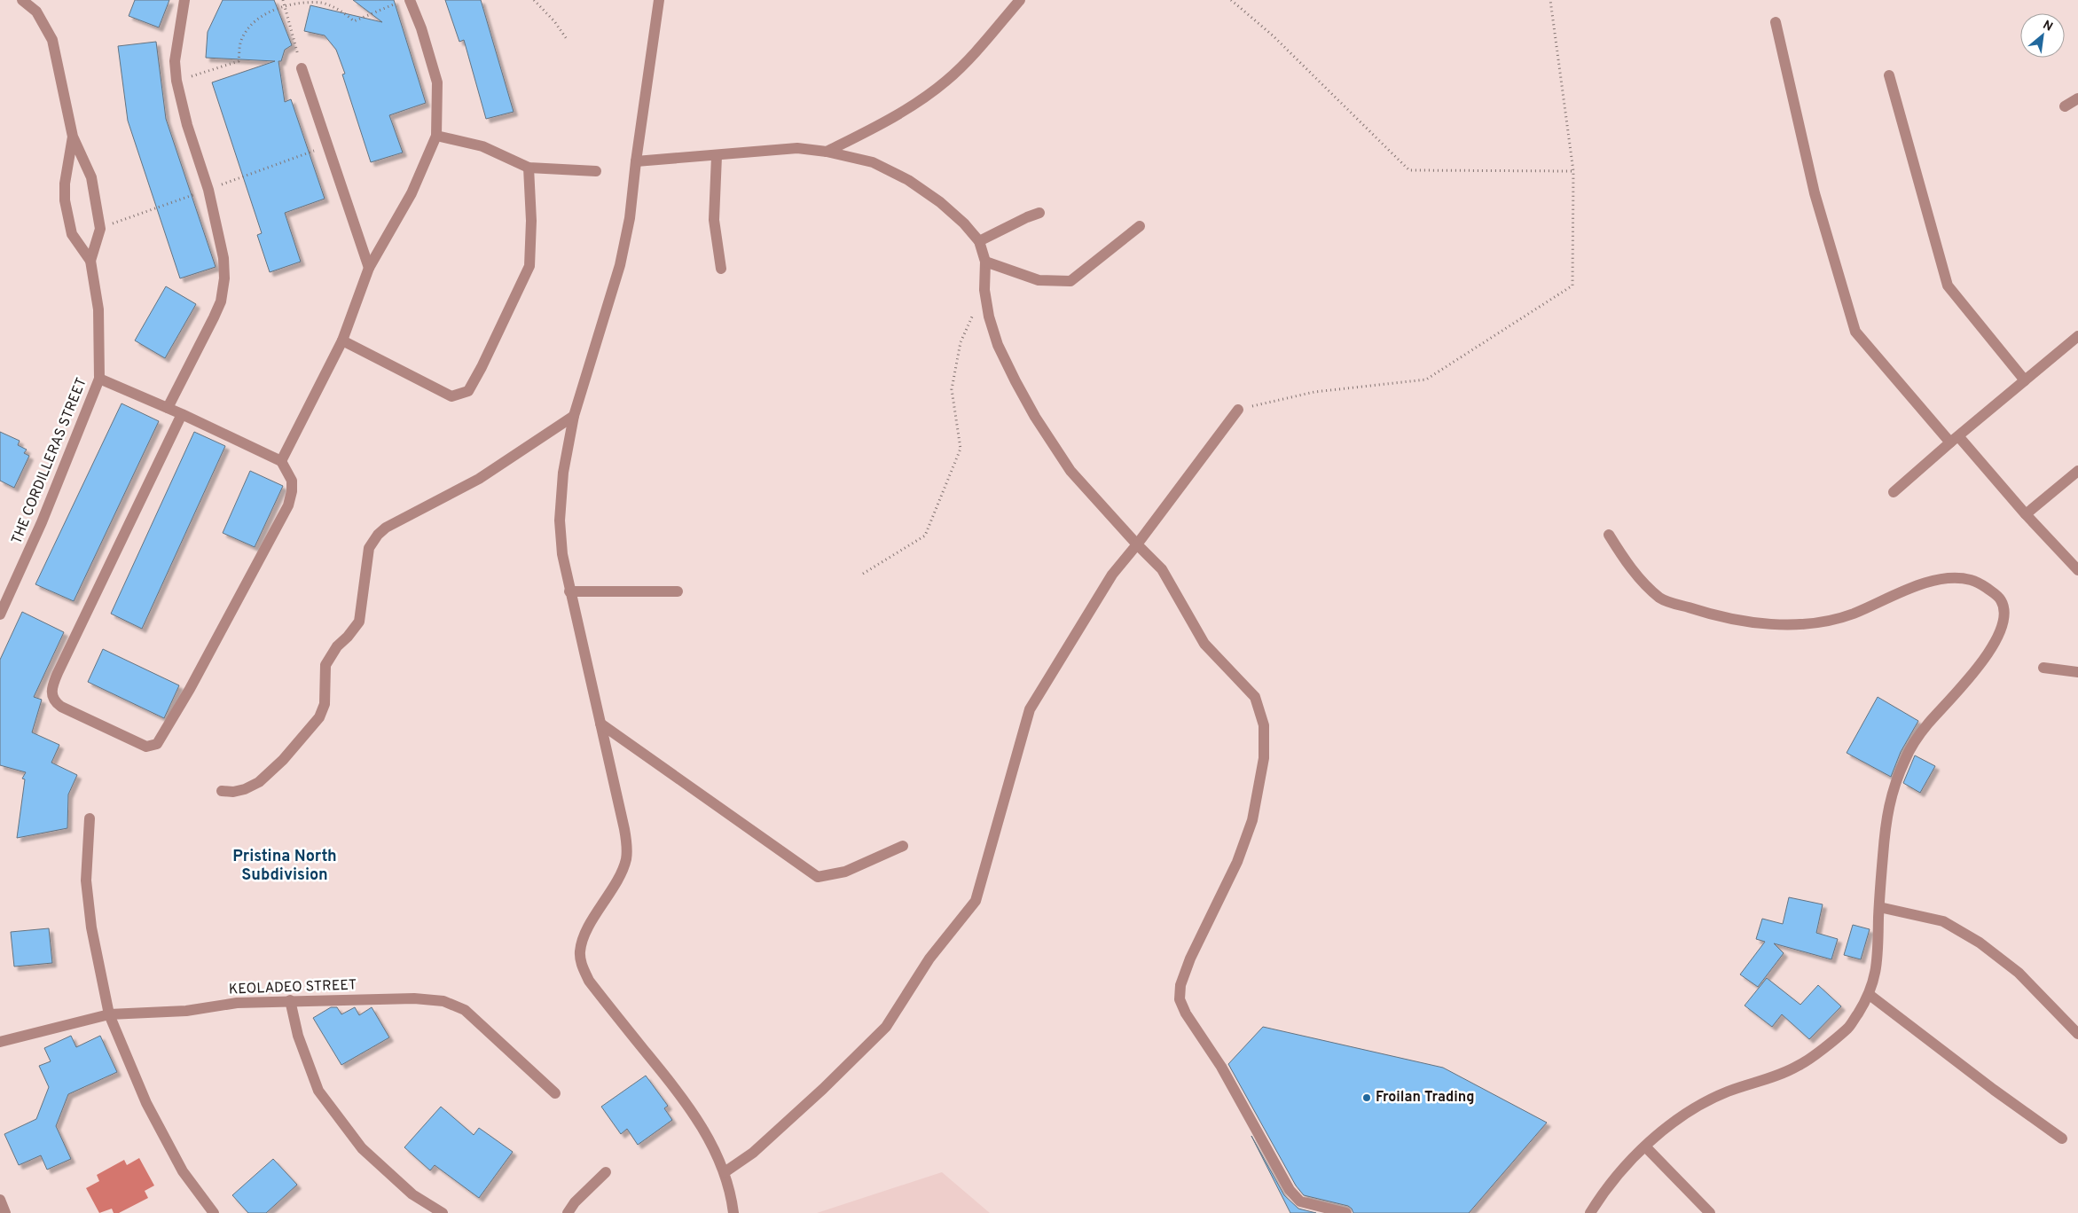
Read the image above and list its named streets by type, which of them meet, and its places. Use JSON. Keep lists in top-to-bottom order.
{
  "streets": {
    "street": ["THE CORDILLERAS STREET", "KEOLADEO STREET"]
  },
  "districts": ["Pristina North Subdivision"],
  "places": ["Froilan Trading"],
  "north": "top right"
}
